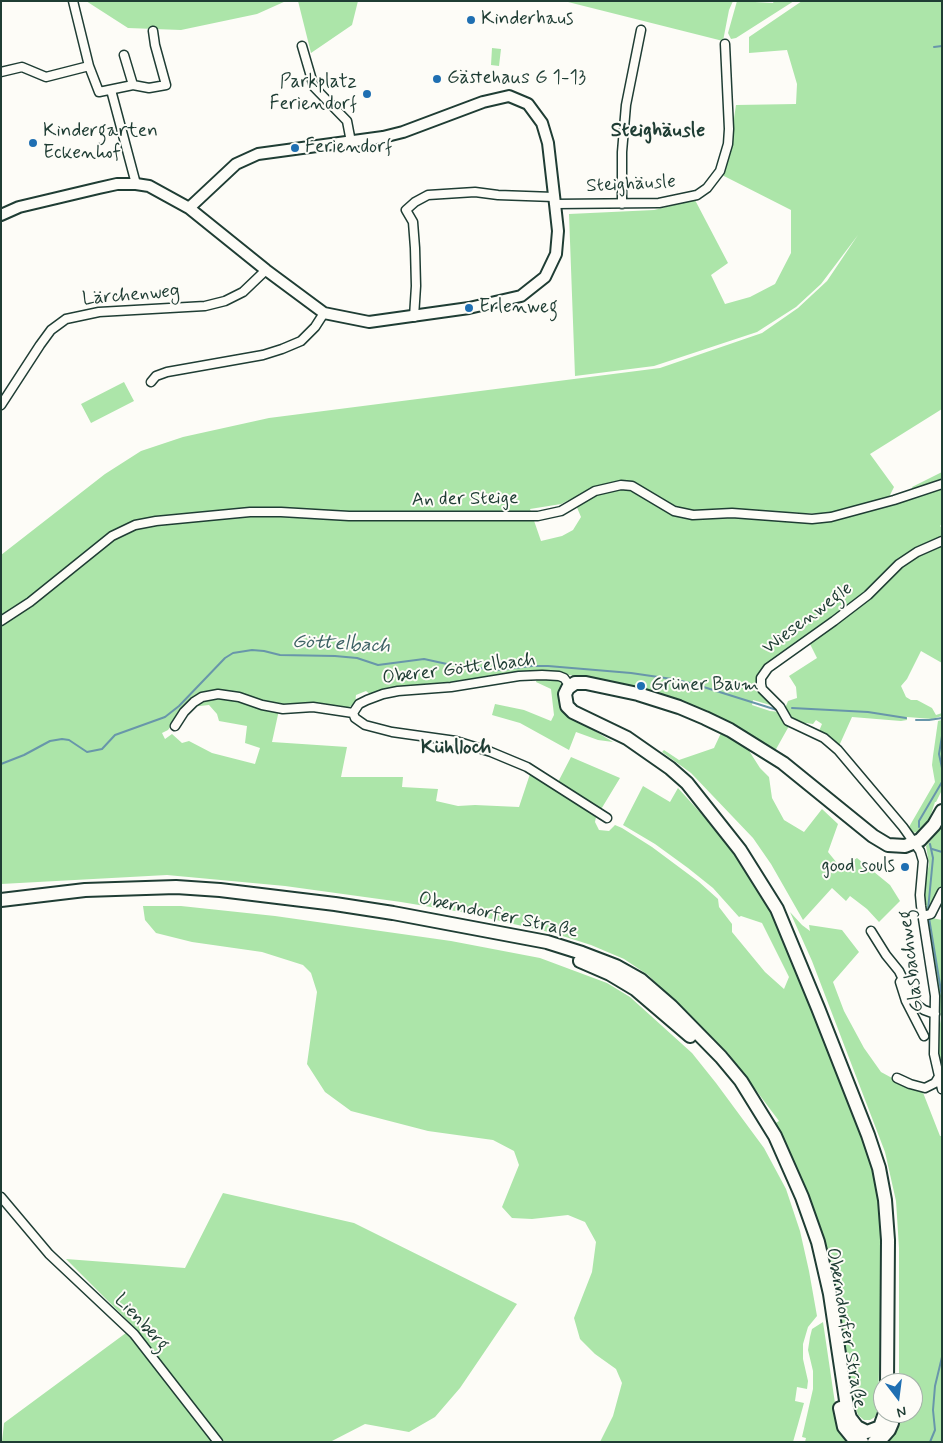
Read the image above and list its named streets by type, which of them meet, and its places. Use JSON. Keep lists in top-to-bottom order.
{
  "streets": {
    "main road": ["Oberndorfer Straße"],
    "street": [
      "Steighäusle",
      "Lärchenweg",
      "An der Steige",
      "Wiesenwegle",
      "Oberer Göttelbach",
      "Glasbachweg",
      "Lienberg"
    ]
  },
  "crossings": [
    ["Wiesenwegle", "Glasbachweg"],
    ["Oberer Göttelbach", "Oberndorfer Straße"]
  ],
  "districts": ["Steighäusle", "Kühlloch"],
  "water": ["Göttelbach"],
  "places": [
    "Kinderhaus",
    "Gästehaus G 1-13",
    "Parkplatz Feriendorf",
    "Kindergarten Eckenhof",
    "Feriendorf",
    "Erlenweg",
    "Grüner Baum",
    "good souls"
  ],
  "north": "bottom"
}
